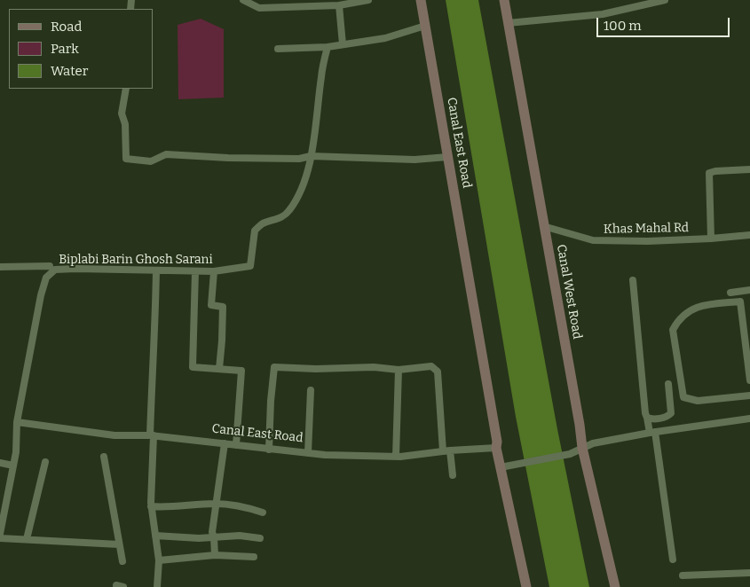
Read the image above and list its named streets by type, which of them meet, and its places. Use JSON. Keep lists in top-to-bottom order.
{
  "streets": {
    "main road": ["Canal East Road", "Canal West Road"],
    "street": ["Khas Mahal Rd", "Biplabi Barin Ghosh Sarani"]
  },
  "crossings": [
    ["Canal East Road", "Biplabi Barin Ghosh Sarani"],
    ["Khas Mahal Rd", "Canal West Road"]
  ],
  "legend": ["Road", "Park", "Water"],
  "scale_bar": "100 m"
}
